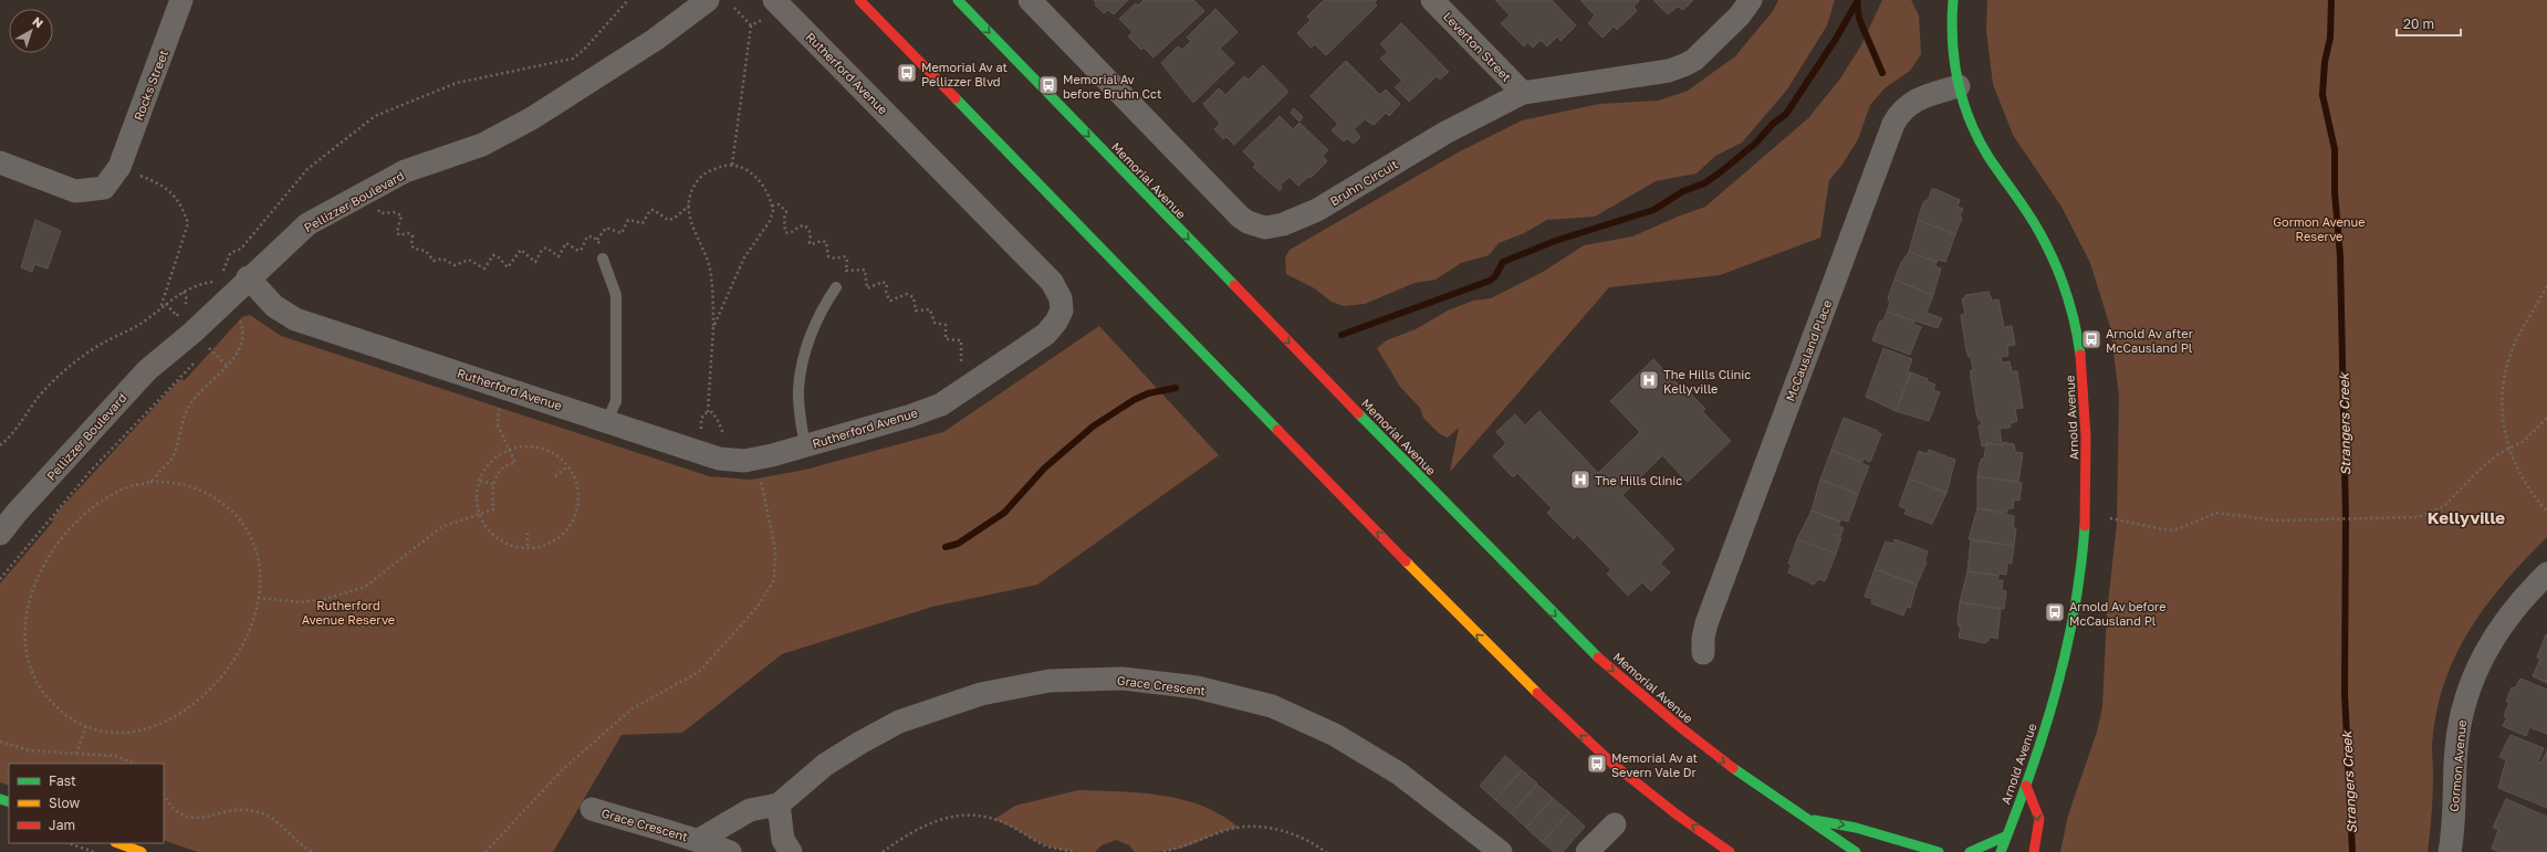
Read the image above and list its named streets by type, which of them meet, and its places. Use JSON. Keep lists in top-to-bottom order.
{
  "streets": {
    "main road": ["Memorial Avenue", "Arnold Avenue"],
    "street": [
      "Leverton Street",
      "Rutherford Avenue",
      "Rocks Street",
      "Bruhn Circuit",
      "Pellizzer Boulevard",
      "McCausland Place",
      "Grace Crescent",
      "Gormon Avenue"
    ]
  },
  "crossings": [
    ["Leverton Street", "Bruhn Circuit"],
    ["Rutherford Avenue", "Pellizzer Boulevard"],
    ["McCausland Place", "Arnold Avenue"]
  ],
  "districts": ["Kellyville"],
  "water": ["Strangers Creek"],
  "parks": ["Gormon Avenue Reserve", "Rutherford Avenue Reserve"],
  "places": {
    "bus stop": [
      "Memorial Av at Pellizzer Blvd",
      "Memorial Av before Bruhn Cct",
      "Arnold Av after McCausland Pl",
      "Arnold Av before McCausland Pl",
      "Memorial Av at Severn Vale Dr"
    ],
    "hospital": ["The Hills Clinic Kellyville", "The Hills Clinic"]
  },
  "legend": ["Fast", "Slow", "Jam"],
  "scale_bar": "20 m",
  "north": "top right"
}
